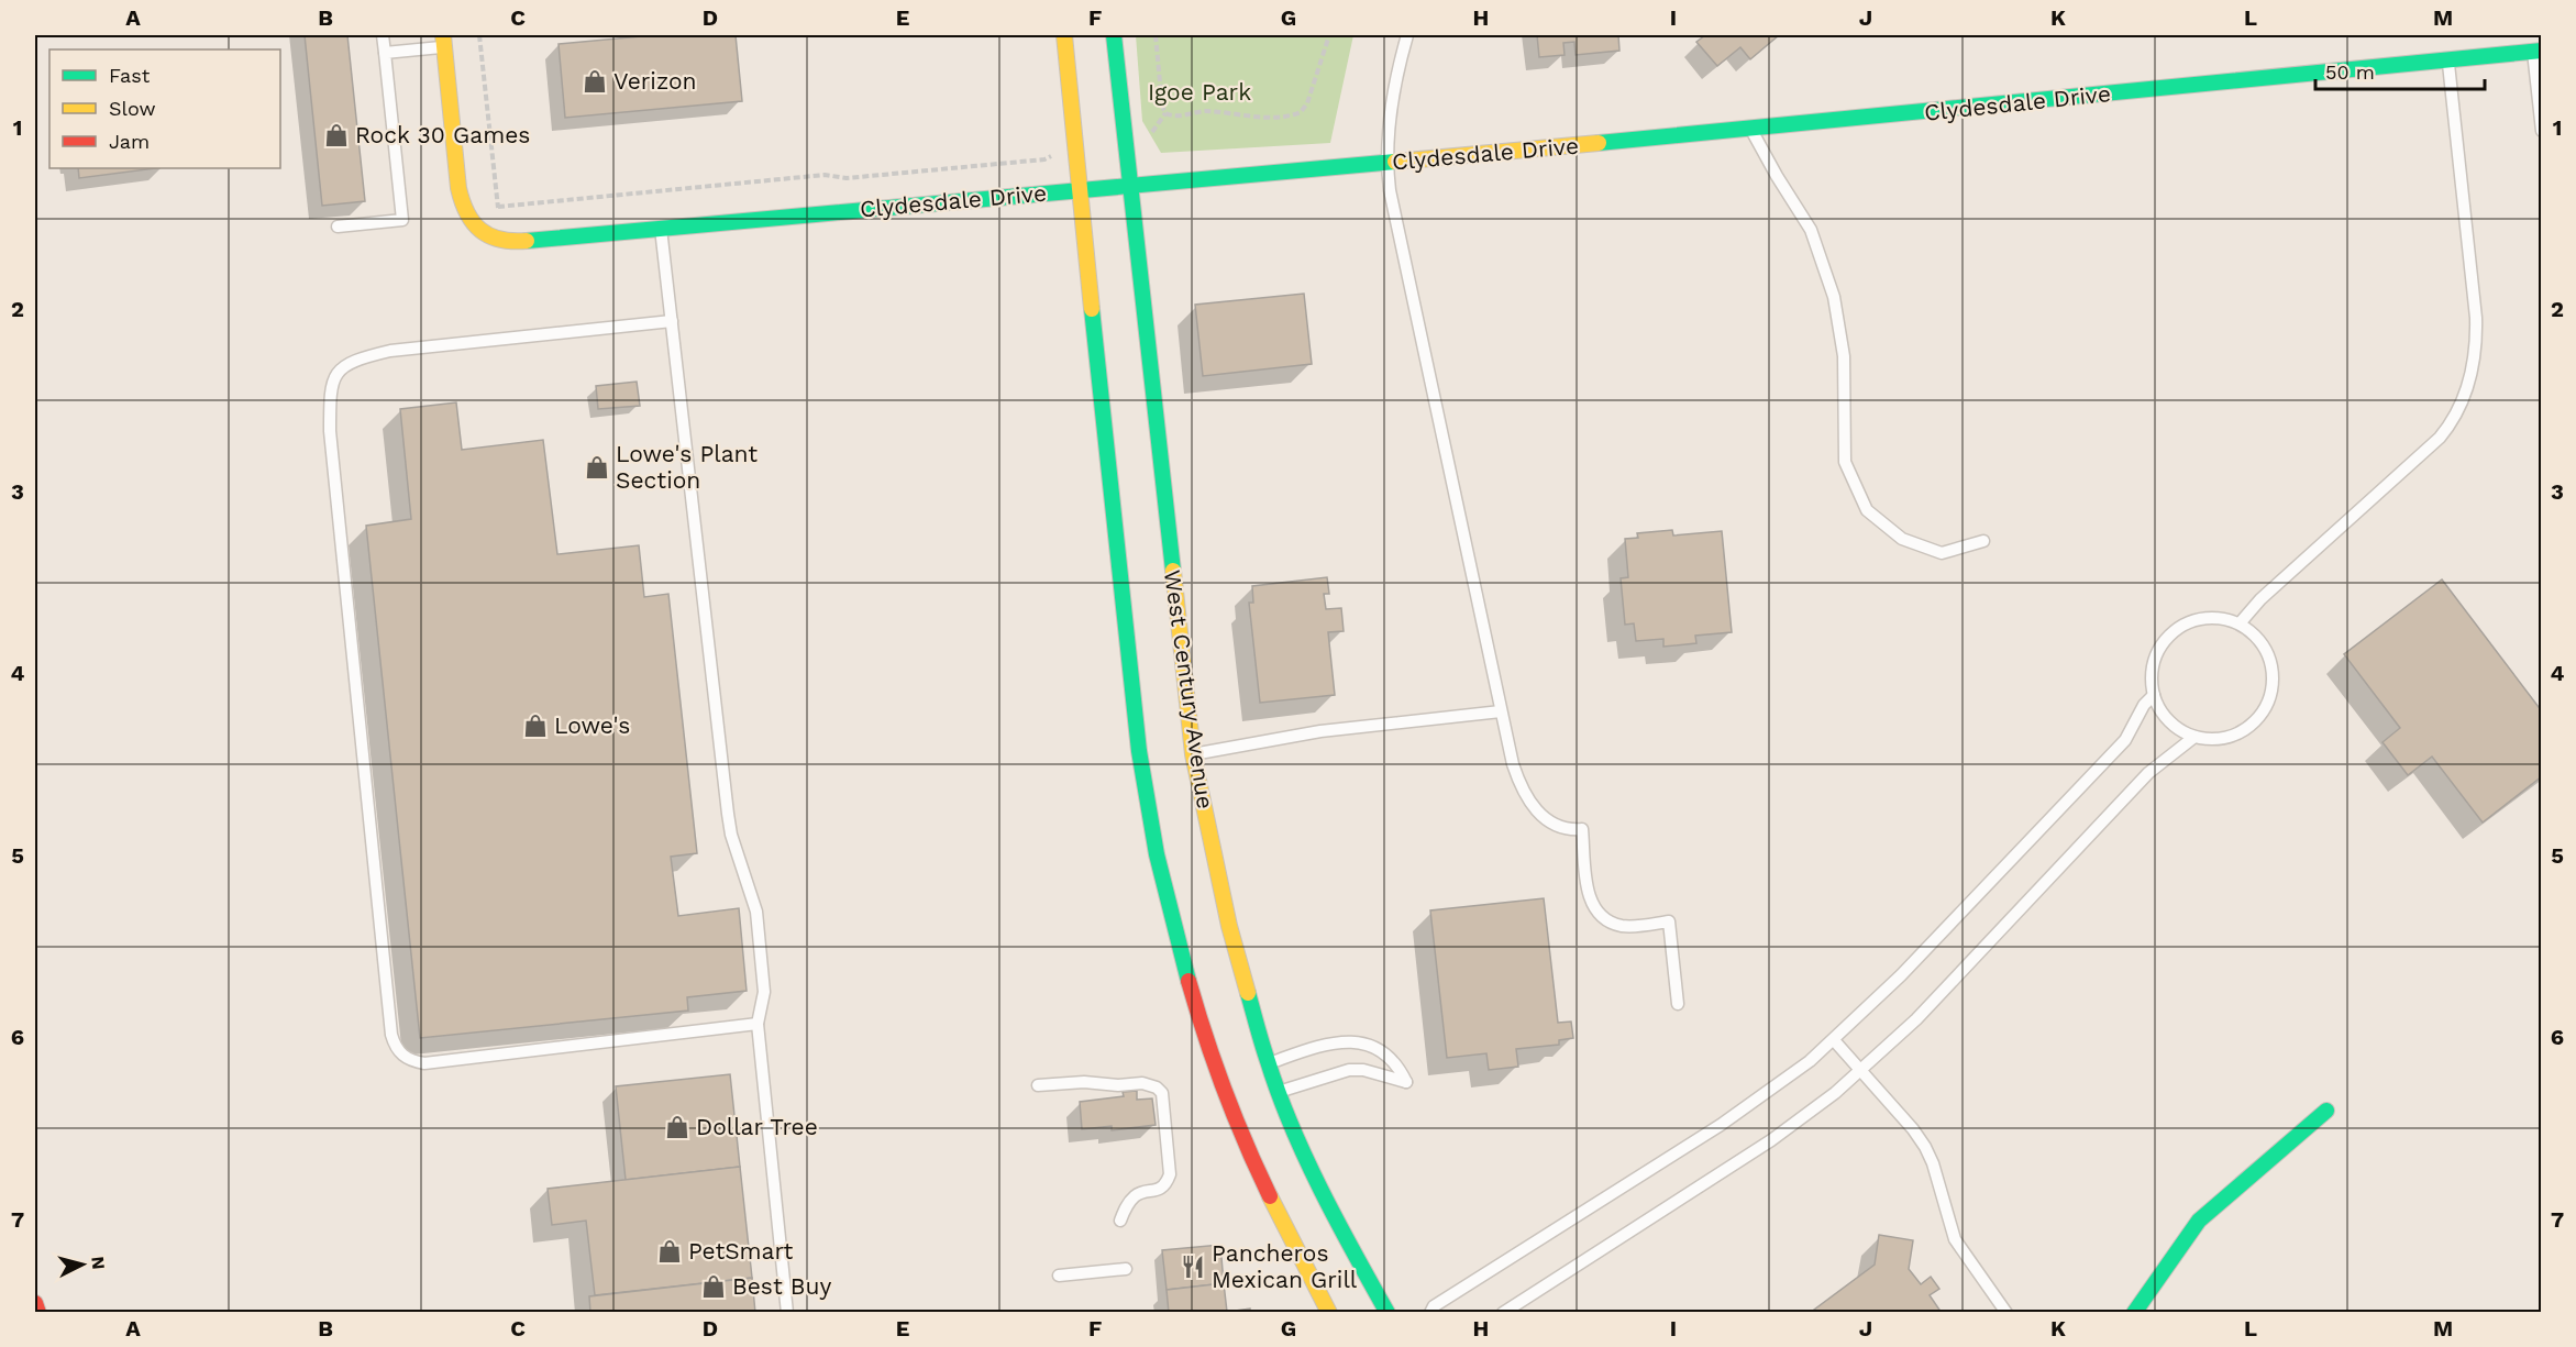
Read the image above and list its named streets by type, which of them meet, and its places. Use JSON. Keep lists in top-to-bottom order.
{
  "streets": {
    "main road": ["Clydesdale Drive", "West Century Avenue"]
  },
  "crossings": [
    ["Clydesdale Drive", "West Century Avenue"]
  ],
  "parks": ["Igoe Park"],
  "places": {
    "shop": [
      "Verizon",
      "Rock 30 Games",
      "Lowe's Plant Section",
      "Lowe's",
      "Dollar Tree",
      "PetSmart",
      "Best Buy"
    ],
    "restaurant": ["Pancheros Mexican Grill"]
  },
  "legend": ["Fast", "Slow", "Jam"],
  "scale_bar": "50 m",
  "north": "right",
  "grid": {
    "columns": [
      "A",
      "B",
      "C",
      "D",
      "E",
      "F",
      "G",
      "H",
      "I",
      "J",
      "K",
      "L",
      "M"
    ],
    "rows": [
      "1",
      "2",
      "3",
      "4",
      "5",
      "6",
      "7"
    ]
  }
}
